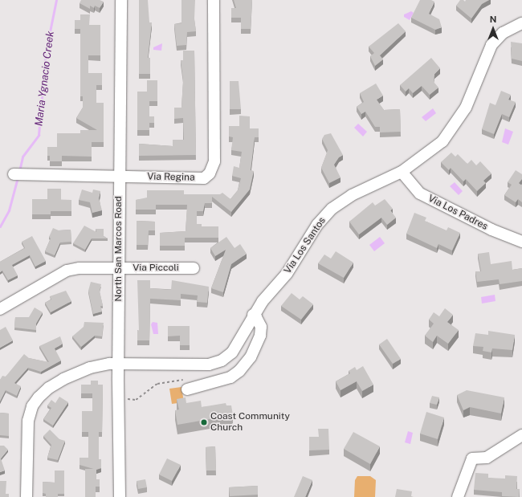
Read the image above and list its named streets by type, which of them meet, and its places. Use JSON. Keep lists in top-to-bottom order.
{
  "streets": {
    "street": [
      "Via Regina",
      "Via Los Padres",
      "Via Los Santos",
      "North San Marcos Road",
      "Via Piccoli"
    ]
  },
  "crossings": [
    ["Via Regina", "North San Marcos Road"],
    ["Via Los Padres", "Via Los Santos"],
    ["Via Los Santos", "North San Marcos Road"],
    ["North San Marcos Road", "Via Piccoli"]
  ],
  "water": ["Maria Ygnacio Creek"],
  "places": ["Coast Community Church"],
  "north": "top"
}
